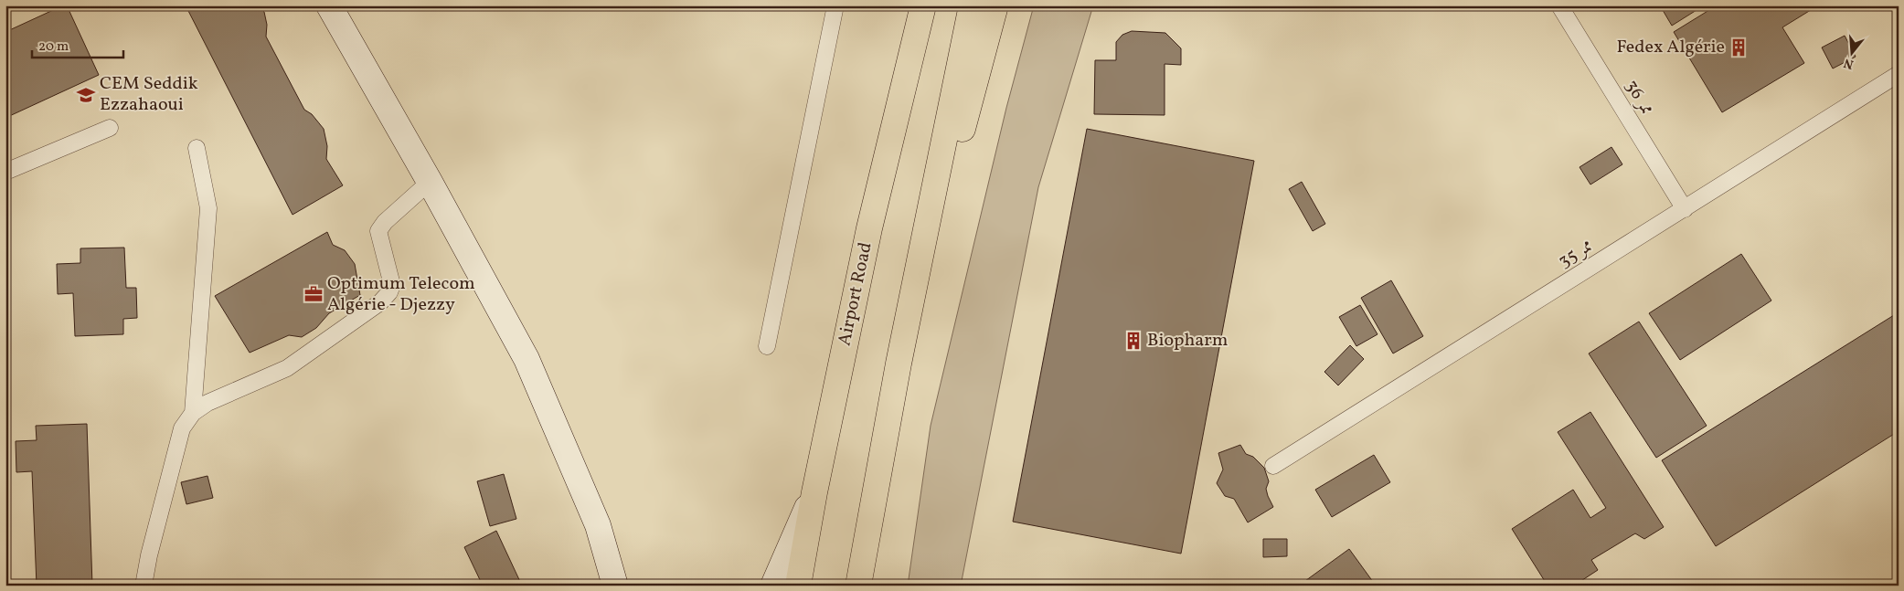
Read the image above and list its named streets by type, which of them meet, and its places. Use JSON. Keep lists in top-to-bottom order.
{
  "streets": {
    "highway": ["Airport Road"],
    "lane": ["ممر 36", "ممر 35"]
  },
  "crossings": [
    ["ممر 36", "ممر 35"]
  ],
  "places": {
    "building": ["Fedex Algérie", "Biopharm"],
    "school or university": ["CEM Seddik Ezzahaoui"],
    "office": ["Optimum Telecom Algérie - Djezzy"]
  },
  "scale_bar": "20 m",
  "north": "bottom"
}
